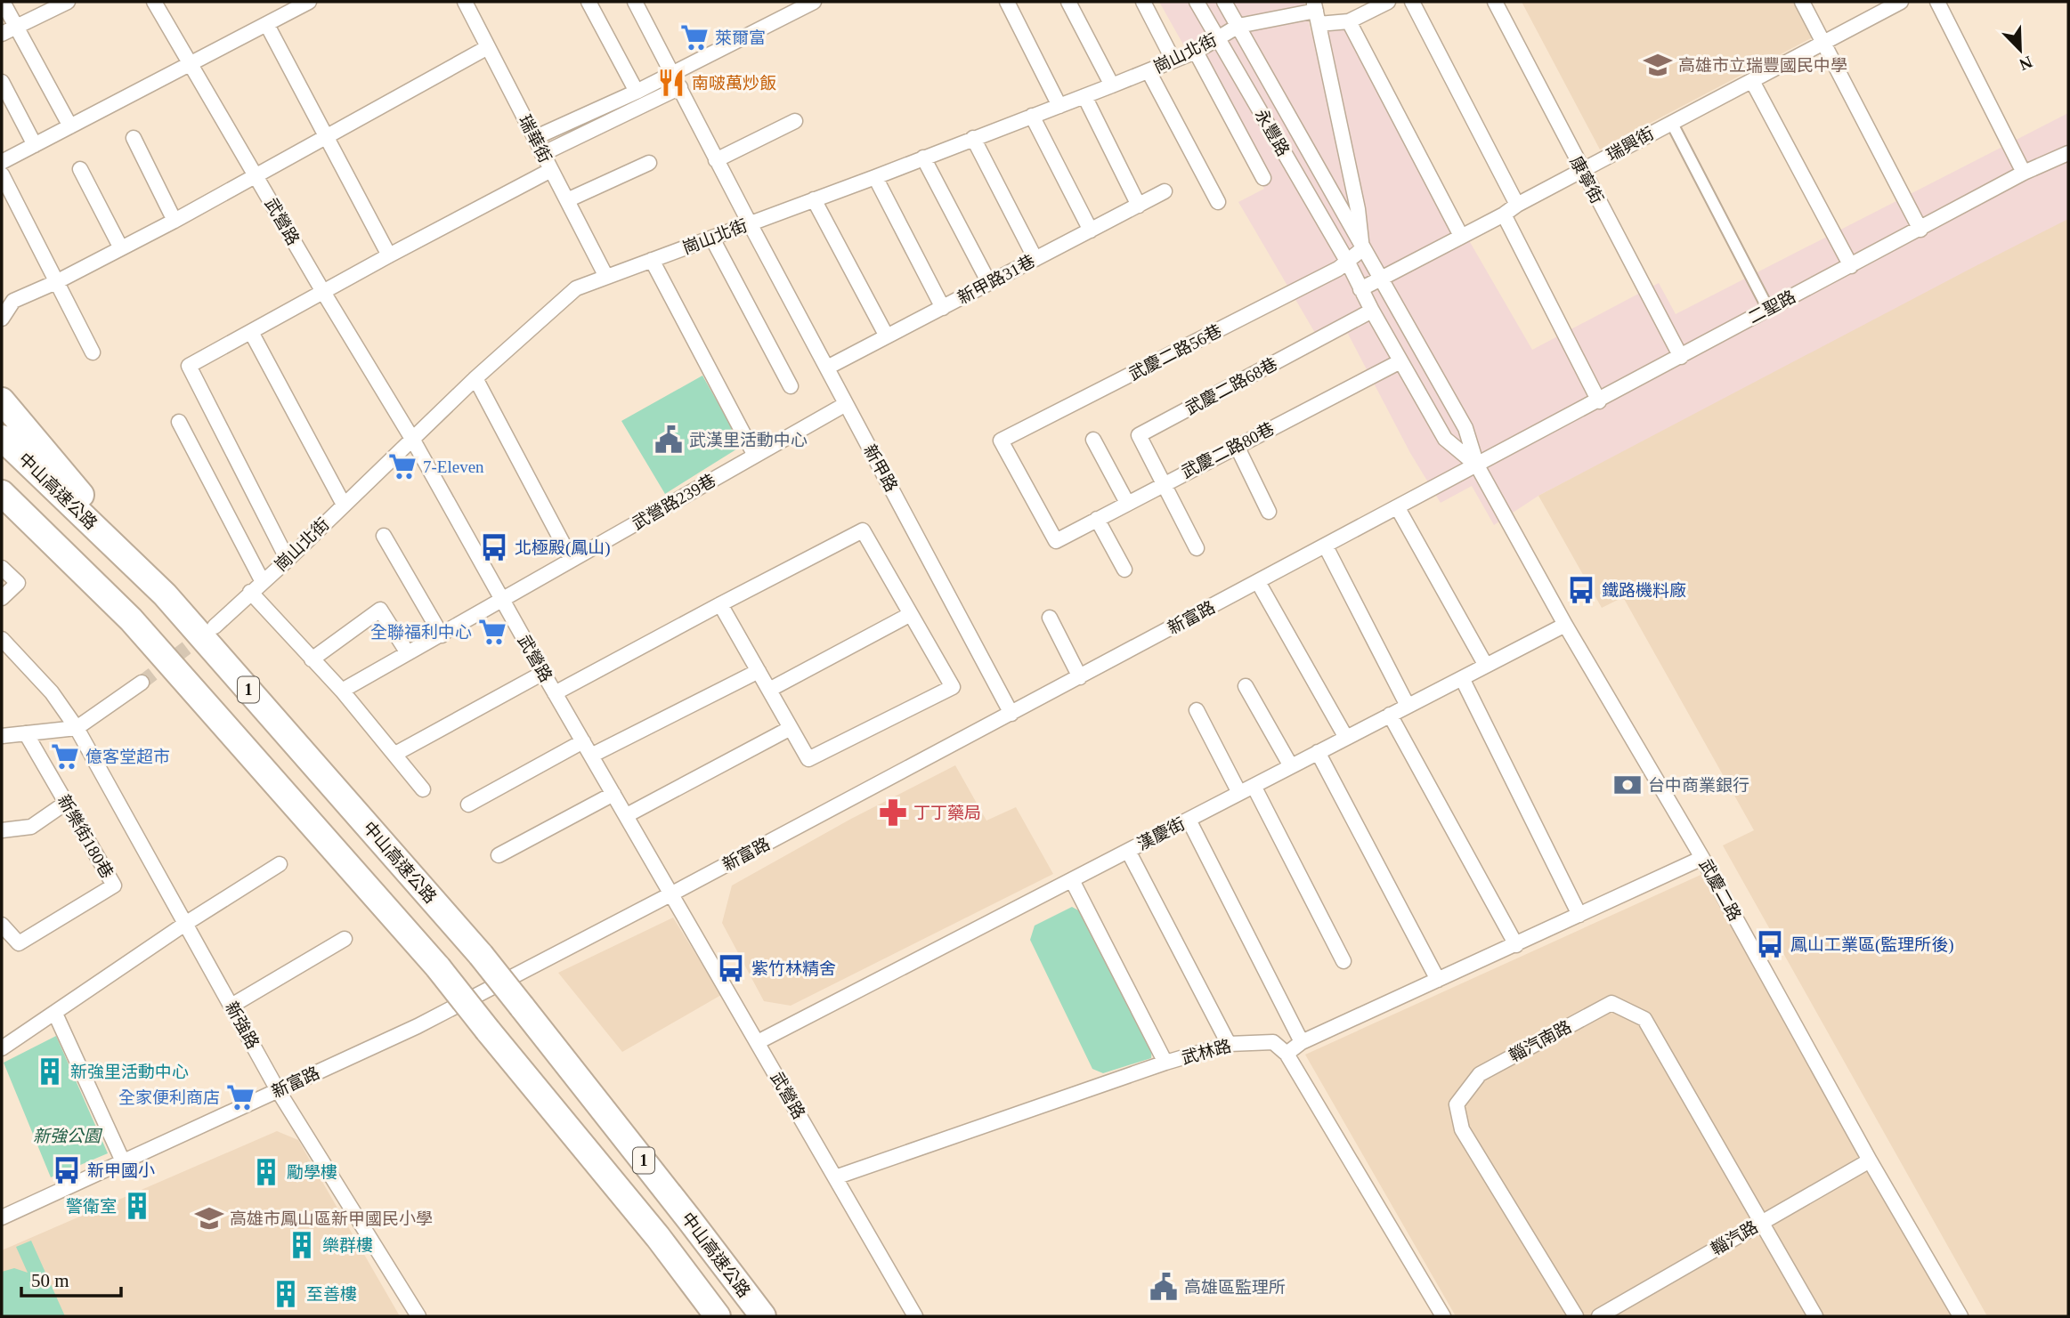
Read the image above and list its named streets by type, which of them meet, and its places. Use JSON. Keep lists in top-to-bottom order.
{
  "streets": {
    "highway": ["中山高速公路", "1"],
    "street": [
      "崗山北街",
      "永豐路",
      "瑞華街",
      "瑞興街",
      "康寧街",
      "武營路",
      "新甲路31巷",
      "二聖路",
      "武慶二路56巷",
      "武慶二路68巷",
      "武慶二路80巷",
      "新甲路",
      "武營路239巷",
      "新富路",
      "漢慶街",
      "新樂街180巷",
      "武慶二路",
      "新強路",
      "輜汽南路",
      "武林路",
      "輜汽路"
    ]
  },
  "crossings": [
    ["崗山北街", "永豐路"],
    ["崗山北街", "瑞華街"],
    ["崗山北街", "武營路"],
    ["崗山北街", "新甲路"],
    ["崗山北街", "武慶二路"],
    ["永豐路", "武慶二路56巷"],
    ["永豐路", "武慶二路"],
    ["瑞興街", "康寧街"],
    ["瑞興街", "武慶二路"],
    ["康寧街", "二聖路"],
    ["武營路", "武營路239巷"],
    ["武營路", "新富路"],
    ["武營路", "漢慶街"],
    ["武營路", "武林路"],
    ["新甲路31巷", "新甲路"],
    ["二聖路", "新富路"],
    ["二聖路", "武慶二路"],
    ["武慶二路56巷", "武慶二路80巷"],
    ["武慶二路56巷", "武慶二路"],
    ["武慶二路68巷", "武慶二路80巷"],
    ["武慶二路68巷", "武慶二路"],
    ["武慶二路80巷", "武慶二路"],
    ["新甲路", "武營路239巷"],
    ["新甲路", "新富路"],
    ["新富路", "武慶二路"],
    ["新富路", "新強路"],
    ["漢慶街", "武慶二路"],
    ["武慶二路", "輜汽路"],
    ["輜汽南路", "輜汽路"]
  ],
  "parks": ["新強公園"],
  "places": {
    "supermarket": [
      "萊爾富",
      "7-Eleven",
      "全聯福利中心",
      "億客堂超市",
      "全家便利商店"
    ],
    "school or university": ["高雄市立瑞豐國民中學", "高雄市鳳山區新甲國民小學"],
    "restaurant": ["南啵萬炒飯"],
    "public building": ["武漢里活動中心", "高雄區監理所"],
    "bus stop": [
      "北極殿(鳳山)",
      "鐵路機料廠",
      "鳳山工業區(監理所後)",
      "紫竹林精舍",
      "新甲國小"
    ],
    "bank": ["台中商業銀行"],
    "pharmacy": ["丁丁藥局"],
    "building": [
      "新強里活動中心",
      "勵學樓",
      "警衛室",
      "樂群樓",
      "至善樓"
    ]
  },
  "scale_bar": "50 m",
  "north": "bottom right"
}
